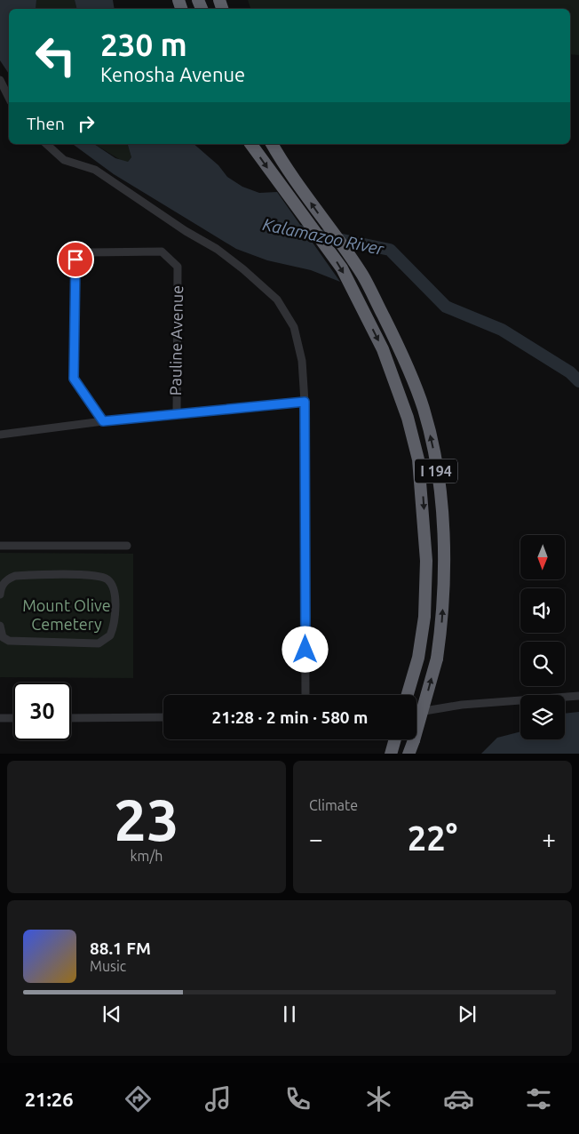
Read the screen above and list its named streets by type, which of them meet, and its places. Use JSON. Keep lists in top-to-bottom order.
{
  "streets": {
    "highway": ["I 194"],
    "street": ["Pauline Avenue"]
  },
  "water": ["Kalamazoo River"],
  "parks": ["Mount Olive Cemetery"],
  "north": "bottom",
  "page": {
    "turn": ["230 m", "Kenosha Avenue"],
    "then": "Then",
    "limit": "30",
    "trip": "21:28 · 2 min · 580 m",
    "tile": [
      ["23", "km/h"],
      "Climate"
    ],
    "heat": ["−", "22°", "+"],
    "song": ["88.1 FM", "Music"],
    "tabs": "21:26"
  }
}
